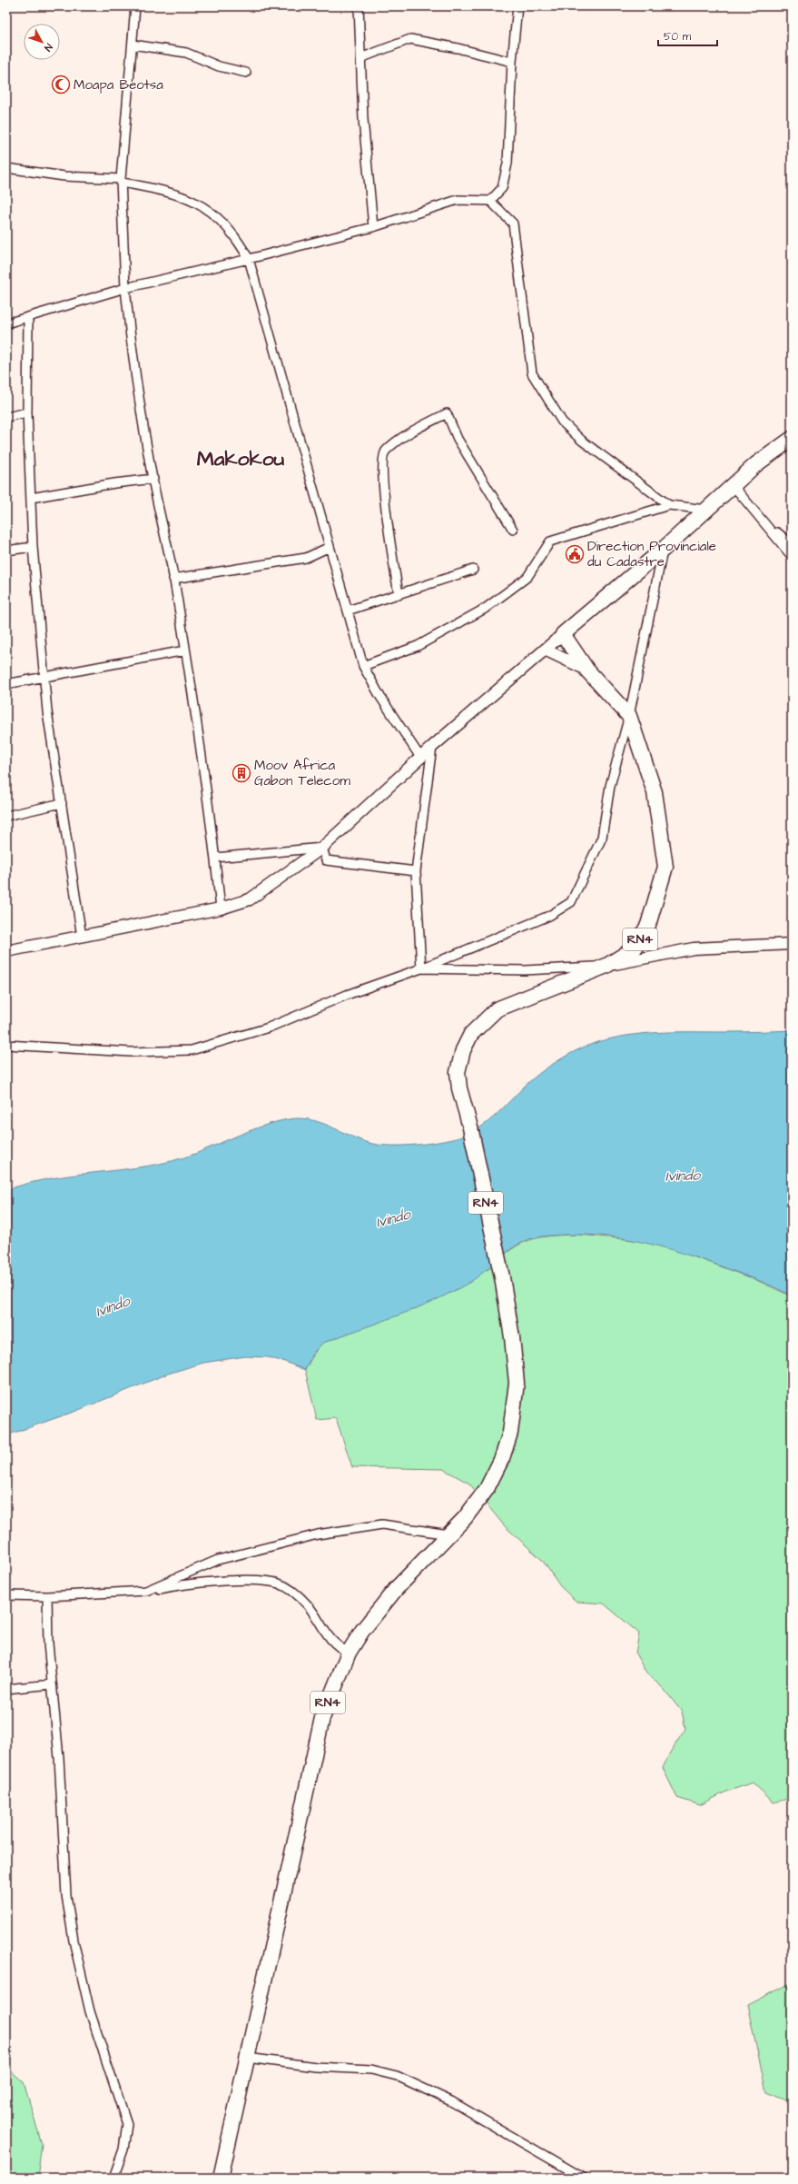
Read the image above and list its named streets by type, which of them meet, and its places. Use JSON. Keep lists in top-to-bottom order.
{
  "streets": {
    "highway": ["RN4"]
  },
  "districts": ["Makokou"],
  "water": ["Ivindo"],
  "places": {
    "mosque": ["Moapa Beotsa"],
    "public building": ["Direction Provinciale du Cadastre"],
    "building": ["Moov Africa Gabon Telecom"]
  },
  "scale_bar": "50 m",
  "north": "bottom right"
}
